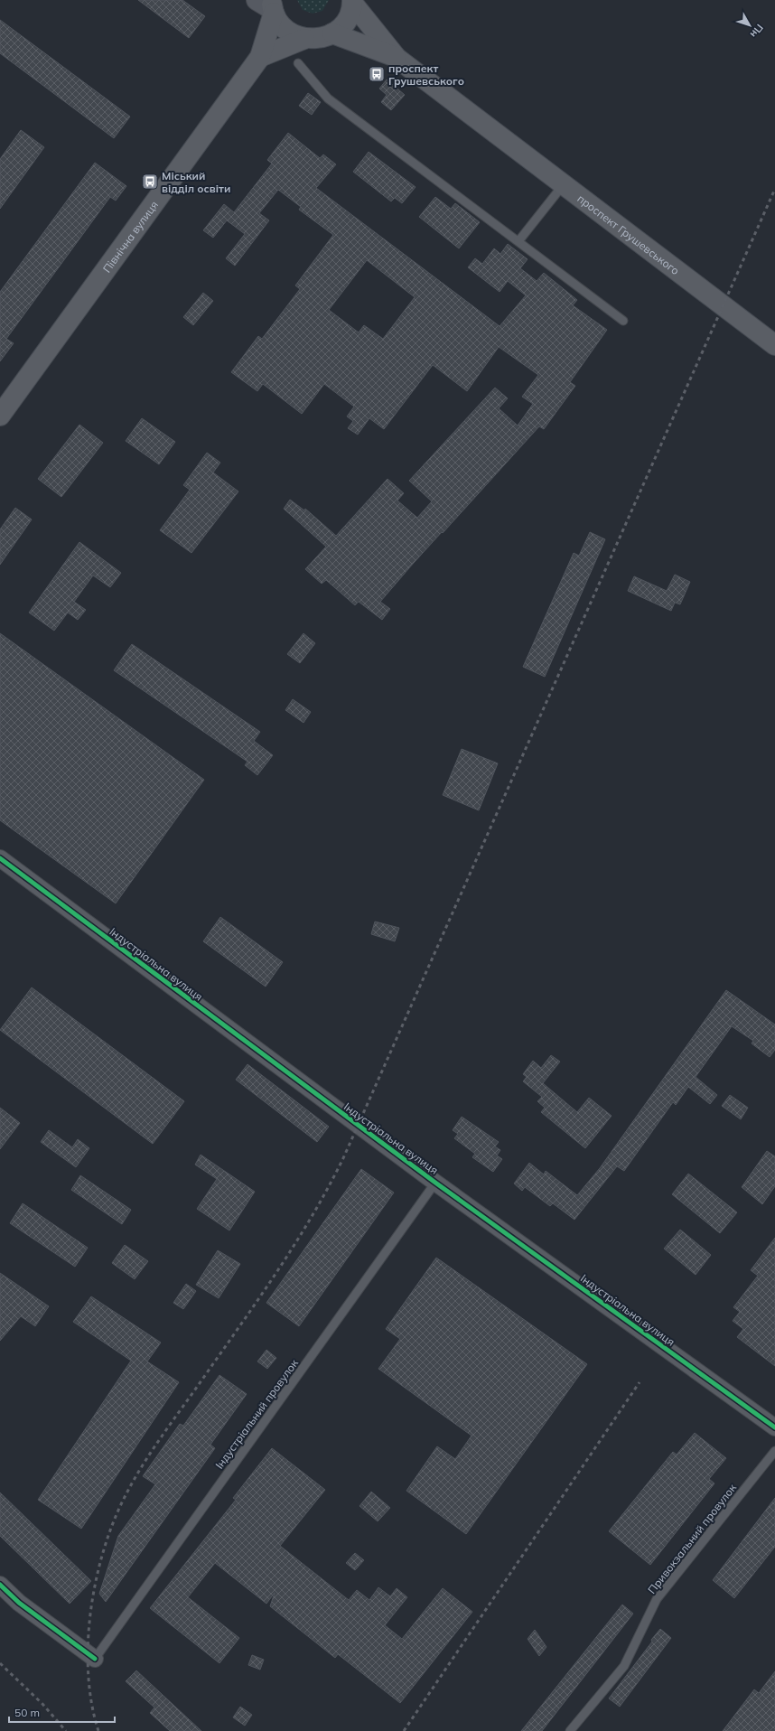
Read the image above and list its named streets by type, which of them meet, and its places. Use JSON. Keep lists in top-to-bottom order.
{
  "streets": {
    "main road": ["проспект Грушевського", "Північна вулиця"],
    "street": ["Індустріальна вулиця"],
    "lane": ["Індустріальний провулок", "Привокзальний провулок"]
  },
  "crossings": [
    ["Індустріальна вулиця", "Індустріальний провулок"]
  ],
  "places": {
    "bus stop": ["проспект Грушевського", "Міський відділ освіти"]
  },
  "scale_bar": "50 m",
  "north": "bottom right"
}
